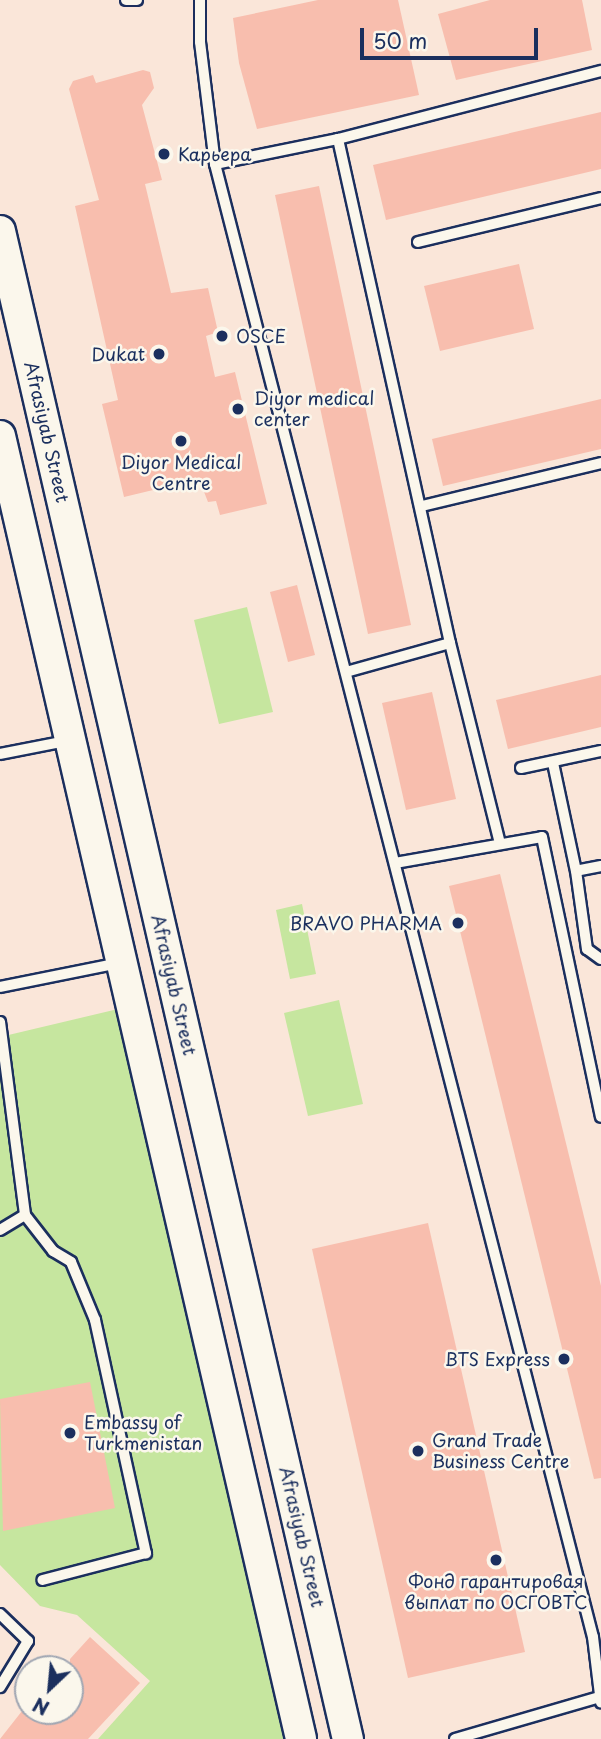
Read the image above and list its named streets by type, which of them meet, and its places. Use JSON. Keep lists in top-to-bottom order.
{
  "streets": {
    "main road": ["Afrasiyab Street"]
  },
  "places": [
    "Карьера",
    "OSCE",
    "Dukat",
    "Diyor medical center",
    "Diyor Medical Centre",
    "BRAVO PHARMA",
    "BTS Express",
    "Embassy of Turkmenistan",
    "Grand Trade Business Centre",
    "Фонд гарантировая выплат по ОСГОВТС"
  ],
  "scale_bar": "50 m",
  "north": "bottom left"
}
